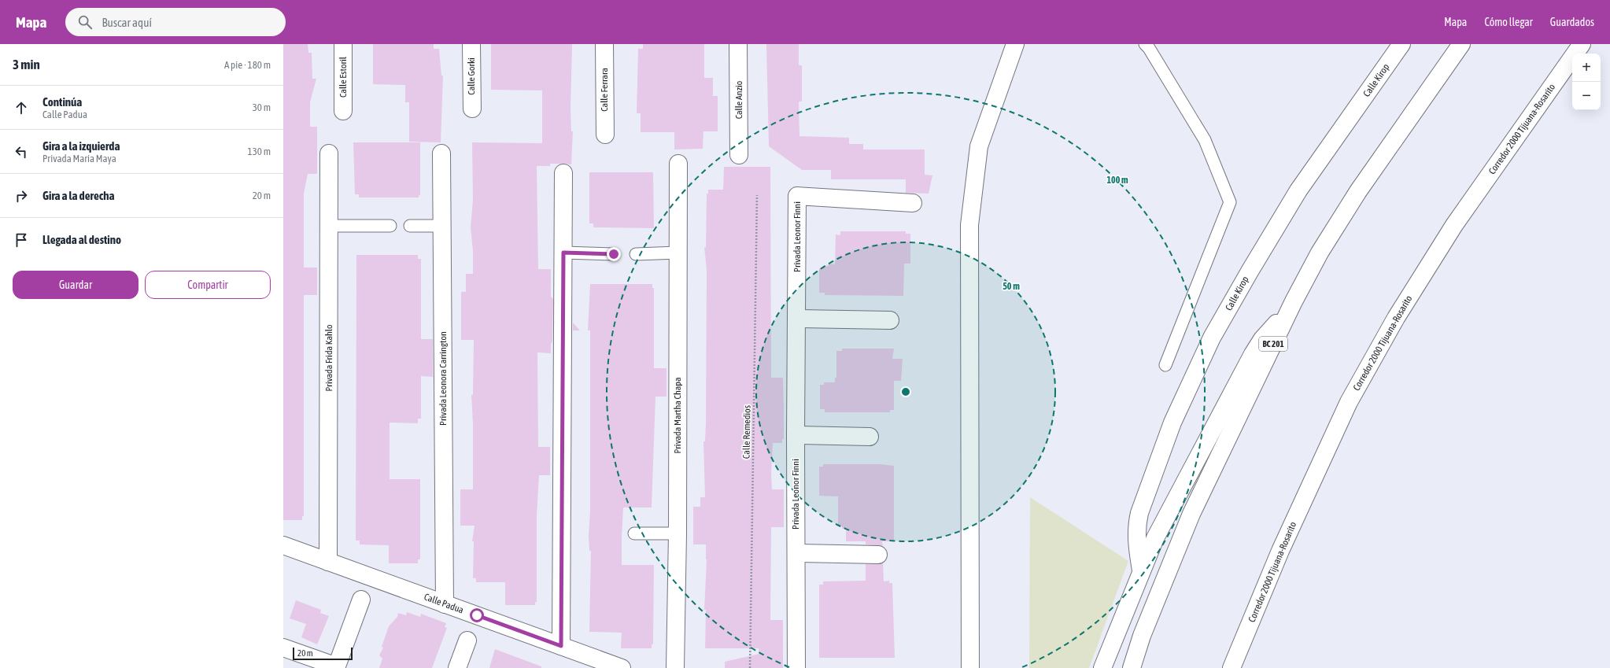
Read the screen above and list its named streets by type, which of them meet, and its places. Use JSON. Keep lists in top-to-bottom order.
{
  "streets": {
    "main road": [
      "Calle Gorki",
      "Calle Estoril",
      "Calle Kirop",
      "Calle Ferrara",
      "Calle Anzio",
      "Corredor 2000 Tijuana-Rosarito",
      "Privada Leonor Finni",
      "BC 201",
      "Privada Frida Kahlo",
      "Privada Leonora Carrington",
      "Privada Martha Chapa",
      "Calle Padua"
    ],
    "path": ["Calle Remedios"]
  },
  "crossings": [
    ["Privada Frida Kahlo", "Calle Padua"],
    ["Privada Leonora Carrington", "Calle Padua"]
  ],
  "scale_bar": "20 m",
  "page": {
    "header": "Mapa",
    "search": "Buscar aquí",
    "nav": ["Mapa", "Cómo llegar", "Guardados"],
    "heading": ["3 min", "A pie · 180 m"],
    "map_buttons": ["+", "−"],
    "list": [
      ["Continúa", "Calle Padua", "30 m"],
      ["Gira a la izquierda", "Privada María Maya", "130 m"],
      ["Gira a la derecha", "20 m"],
      "Llegada al destino"
    ],
    "buttons": ["Guardar", "Compartir"],
    "scale": "20 m"
  },
  "rings": ["100 m", "50 m"]
}
